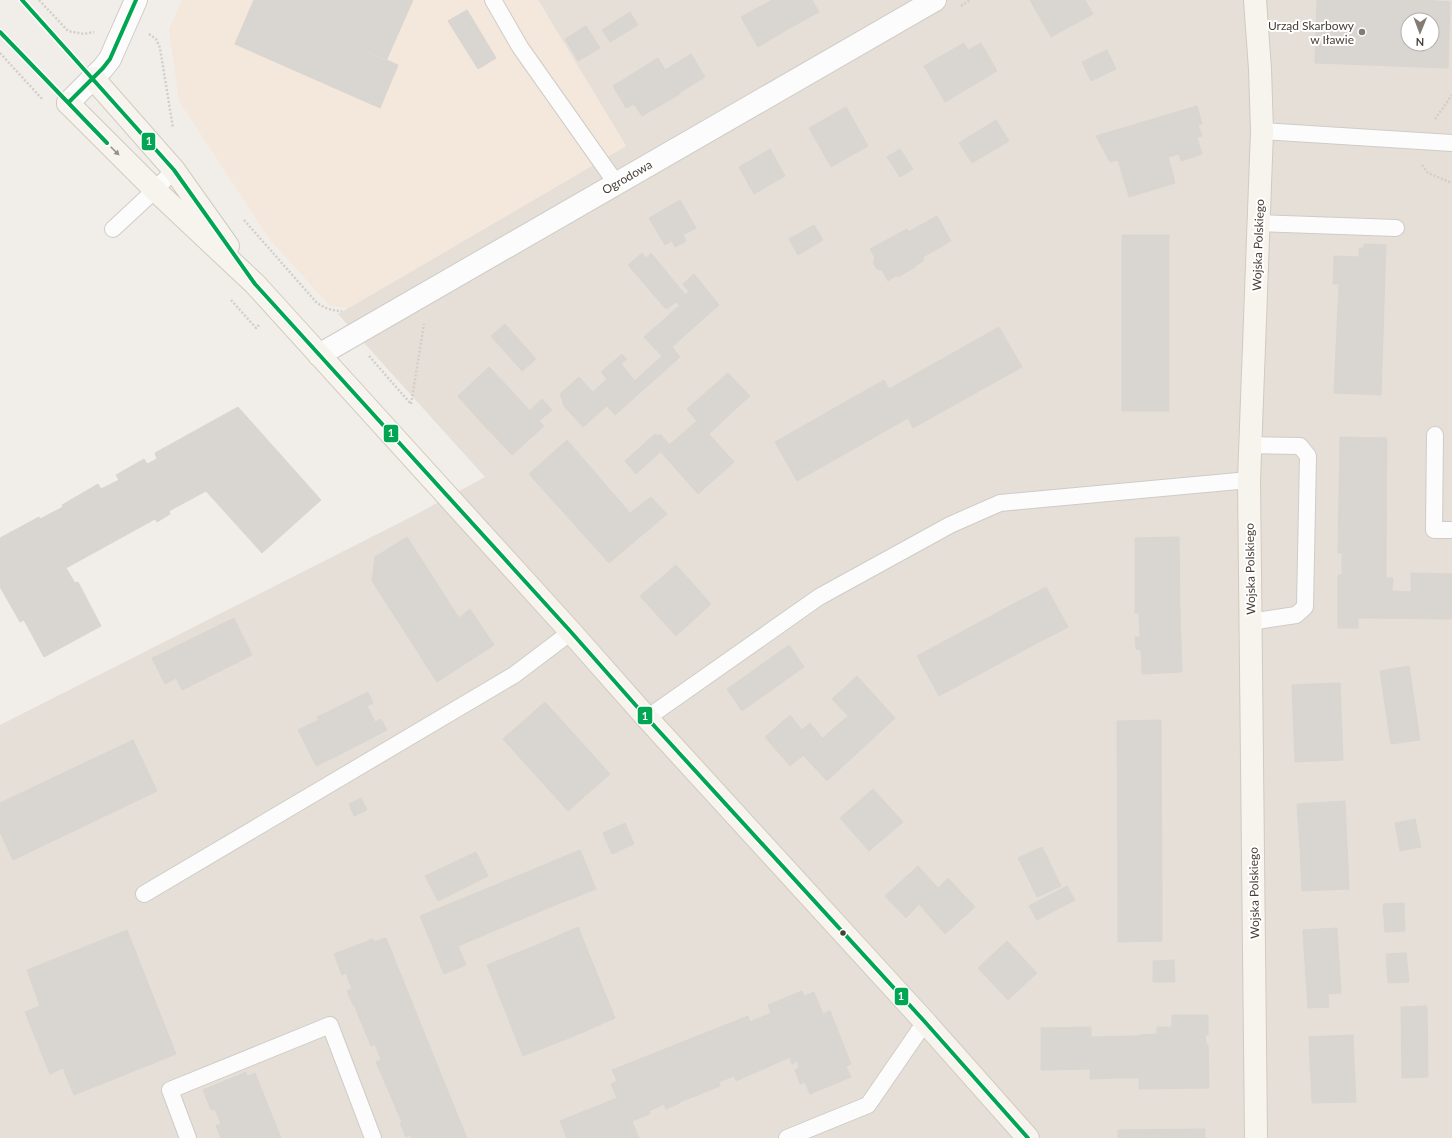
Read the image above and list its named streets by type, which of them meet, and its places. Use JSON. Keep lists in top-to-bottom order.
{
  "streets": {
    "street": ["Ogrodowa", "Wojska Polskiego"]
  },
  "places": ["Urząd Skarbowy w Iławie"],
  "lines": ["transit line 1"],
  "north": "bottom"
}
